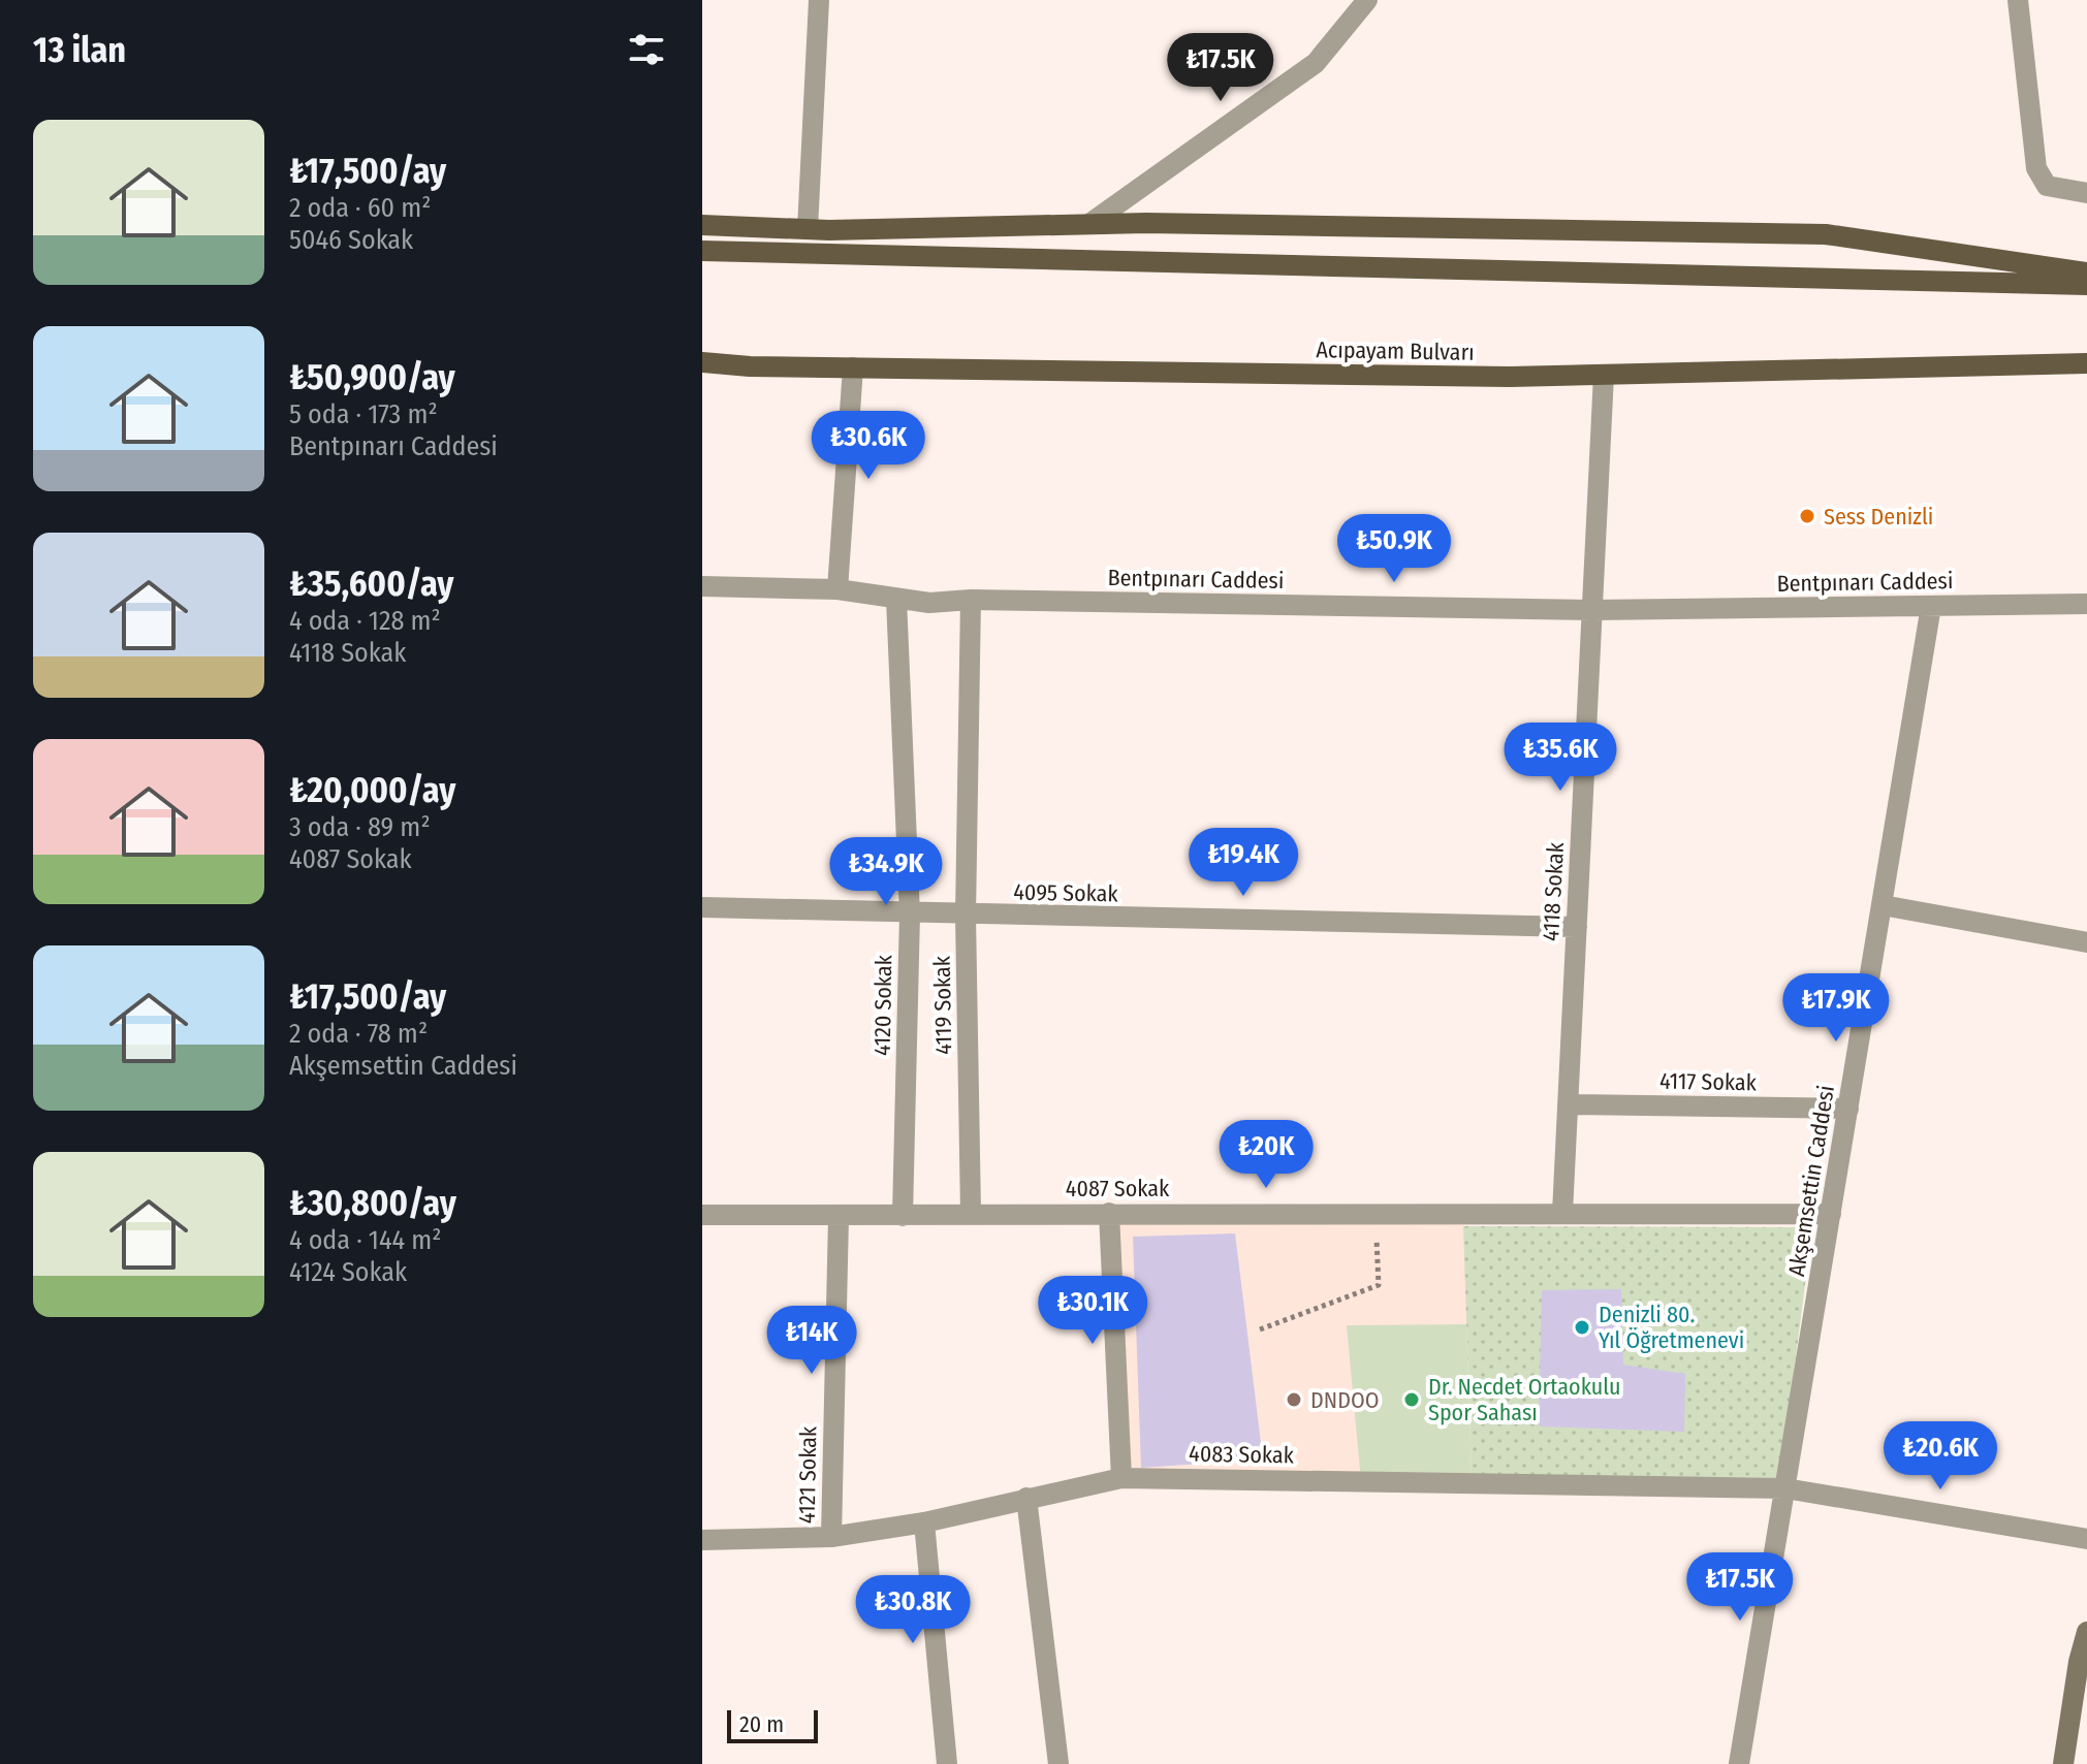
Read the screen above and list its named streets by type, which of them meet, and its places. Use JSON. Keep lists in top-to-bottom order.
{
  "streets": {
    "main road": ["Acıpayam Bulvarı"],
    "street": [
      "Bentpınarı Caddesi",
      "4118 Sokak",
      "4095 Sokak",
      "4120 Sokak",
      "4119 Sokak",
      "4117 Sokak",
      "Akşemsettin Caddesi",
      "4087 Sokak",
      "4083 Sokak",
      "4121 Sokak"
    ]
  },
  "crossings": [
    ["Acıpayam Bulvarı", "4118 Sokak"],
    ["Bentpınarı Caddesi", "4118 Sokak"],
    ["Bentpınarı Caddesi", "4120 Sokak"],
    ["Bentpınarı Caddesi", "4119 Sokak"],
    ["Bentpınarı Caddesi", "Akşemsettin Caddesi"],
    ["4118 Sokak", "4095 Sokak"],
    ["4118 Sokak", "4117 Sokak"],
    ["4118 Sokak", "4087 Sokak"],
    ["4095 Sokak", "4120 Sokak"],
    ["4095 Sokak", "4119 Sokak"],
    ["4120 Sokak", "4087 Sokak"],
    ["4119 Sokak", "4087 Sokak"],
    ["4117 Sokak", "Akşemsettin Caddesi"],
    ["Akşemsettin Caddesi", "4087 Sokak"],
    ["Akşemsettin Caddesi", "4083 Sokak"],
    ["4087 Sokak", "4121 Sokak"],
    ["4083 Sokak", "4121 Sokak"]
  ],
  "places": [
    "Sess Denizli",
    "Denizli 80. Yıl Öğretmenevi",
    "DNDOO",
    "Dr. Necdet Ortaokulu Spor Sahası"
  ],
  "scale_bar": "20 m",
  "page": {
    "heading": "13 ilan",
    "price": [
      "₺17.5K",
      "₺30.6K",
      "₺50.9K",
      "₺35.6K",
      "₺19.4K",
      "₺34.9K",
      "₺17.9K",
      "₺20K",
      "₺30.1K",
      "₺14K",
      "₺20.6K",
      "₺17.5K",
      "₺30.8K"
    ],
    "list": [
      {
        "name": "₺17,500/ay",
        "note": "2 oda · 60 m² · 5046 Sokak"
      },
      {
        "name": "₺50,900/ay",
        "note": "5 oda · 173 m² · Bentpınarı Caddesi"
      },
      {
        "name": "₺35,600/ay",
        "note": "4 oda · 128 m² · 4118 Sokak"
      },
      {
        "name": "₺20,000/ay",
        "note": "3 oda · 89 m² · 4087 Sokak"
      },
      {
        "name": "₺17,500/ay",
        "note": "2 oda · 78 m² · Akşemsettin Caddesi"
      },
      {
        "name": "₺30,800/ay",
        "note": "4 oda · 144 m² · 4124 Sokak"
      }
    ],
    "scale": "20 m"
  }
}
